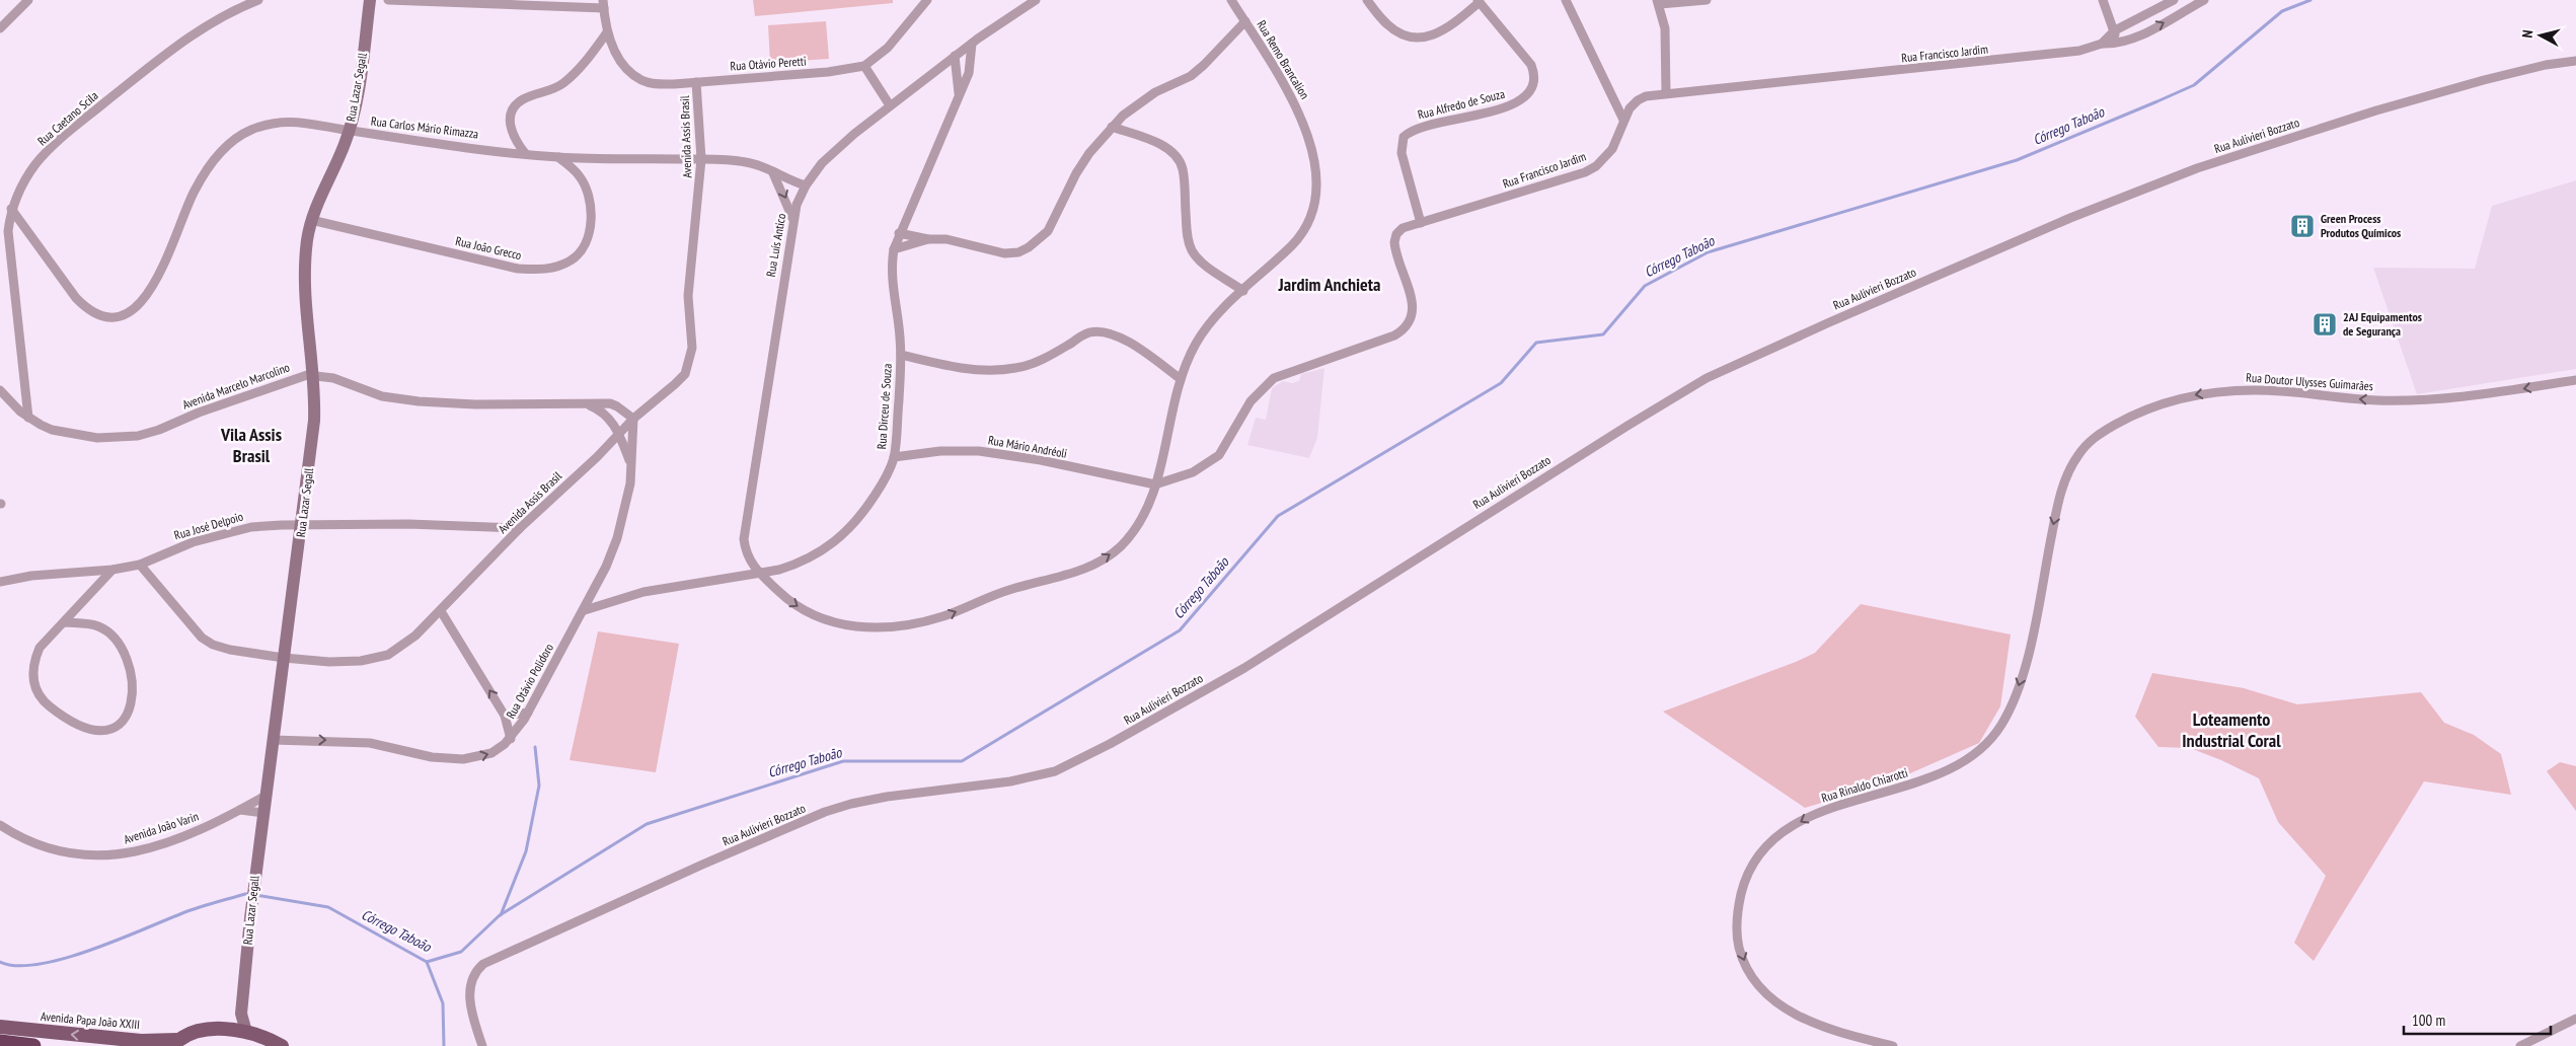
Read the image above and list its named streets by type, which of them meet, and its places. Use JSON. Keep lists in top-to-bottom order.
{
  "streets": {
    "main road": ["Avenida Papa João XXIII"],
    "street": [
      "Rua Francisco Jardim",
      "Rua Remo Brancalion",
      "Rua Otávio Peretti",
      "Rua Lazar Segall",
      "Rua Alfredo de Souza",
      "Rua Caetano Scila",
      "Rua Carlos Mário Rimazza",
      "Rua Aulivieri Bozzato",
      "Avenida Assis Brasil",
      "Rua Luís Antico",
      "Rua João Grecco",
      "Rua Doutor Ulysses Guimarães",
      "Avenida Marcelo Marcolino",
      "Rua Dirceu de Souza",
      "Rua Mário Andréoli",
      "Rua José Delpoio",
      "Rua Otávio Polidoro",
      "Rua Rinaldo Chiarotti",
      "Avenida João Varin"
    ]
  },
  "crossings": [
    ["Rua Francisco Jardim", "Rua Remo Brancalion"],
    ["Rua Francisco Jardim", "Rua Alfredo de Souza"],
    ["Rua Francisco Jardim", "Rua Mário Andréoli"],
    ["Rua Remo Brancalion", "Rua Luís Antico"],
    ["Rua Remo Brancalion", "Rua Dirceu de Souza"],
    ["Rua Remo Brancalion", "Rua Mário Andréoli"],
    ["Rua Otávio Peretti", "Avenida Assis Brasil"],
    ["Rua Lazar Segall", "Rua Carlos Mário Rimazza"],
    ["Rua Lazar Segall", "Avenida Assis Brasil"],
    ["Rua Lazar Segall", "Rua João Grecco"],
    ["Rua Lazar Segall", "Avenida Marcelo Marcolino"],
    ["Rua Lazar Segall", "Rua José Delpoio"],
    ["Rua Lazar Segall", "Rua Otávio Polidoro"],
    ["Rua Lazar Segall", "Avenida João Varin"],
    ["Rua Lazar Segall", "Avenida Papa João XXIII"],
    ["Rua Caetano Scila", "Rua Carlos Mário Rimazza"],
    ["Rua Caetano Scila", "Avenida Marcelo Marcolino"],
    ["Rua Carlos Mário Rimazza", "Avenida Assis Brasil"],
    ["Rua Carlos Mário Rimazza", "Rua Luís Antico"],
    ["Rua Carlos Mário Rimazza", "Rua João Grecco"],
    ["Avenida Assis Brasil", "Avenida Marcelo Marcolino"],
    ["Avenida Assis Brasil", "Rua José Delpoio"],
    ["Avenida Assis Brasil", "Rua Otávio Polidoro"],
    ["Rua Luís Antico", "Rua Dirceu de Souza"],
    ["Rua Doutor Ulysses Guimarães", "Rua Rinaldo Chiarotti"],
    ["Avenida Marcelo Marcolino", "Rua Otávio Polidoro"],
    ["Rua Dirceu de Souza", "Rua Mário Andréoli"],
    ["Rua Dirceu de Souza", "Rua Otávio Polidoro"]
  ],
  "one_way": [
    "Rua Remo Brancalion",
    "Rua Doutor Ulysses Guimarães",
    "Rua Otávio Polidoro",
    "Avenida Papa João XXIII"
  ],
  "districts": ["Jardim Anchieta", "Vila Assis Brasil", "Loteamento Industrial Coral"],
  "water": ["Córrego Taboão"],
  "places": {
    "building": ["Green Process Produtos Químicos", "2AJ Equipamentos de Segurança"]
  },
  "scale_bar": "100 m",
  "north": "left"
}
